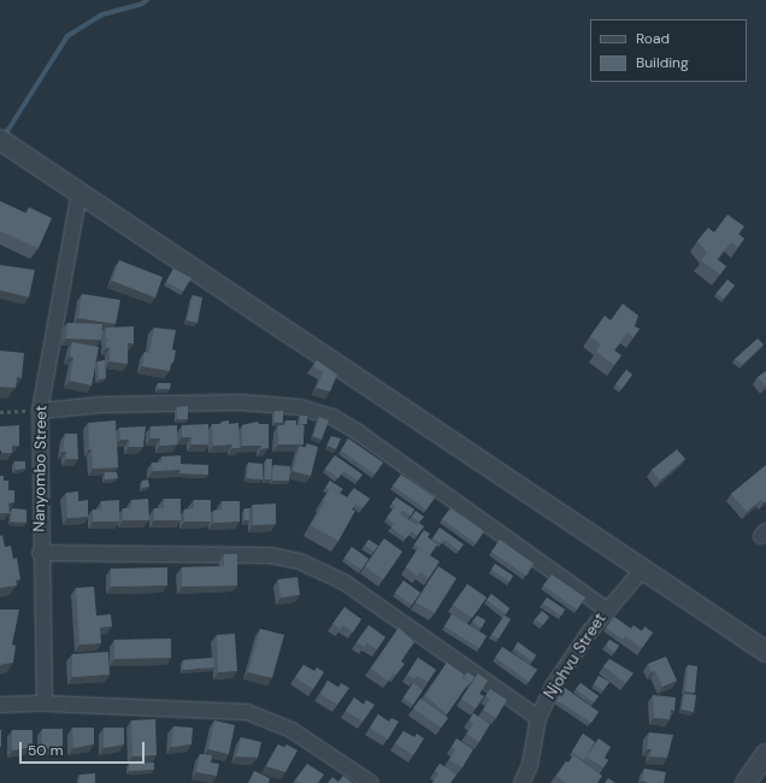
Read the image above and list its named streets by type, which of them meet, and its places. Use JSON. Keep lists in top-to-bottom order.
{
  "streets": {
    "street": ["Nanyombo Street", "Njohvu Street"]
  },
  "legend": ["Road", "Building"],
  "scale_bar": "50 m"
}
